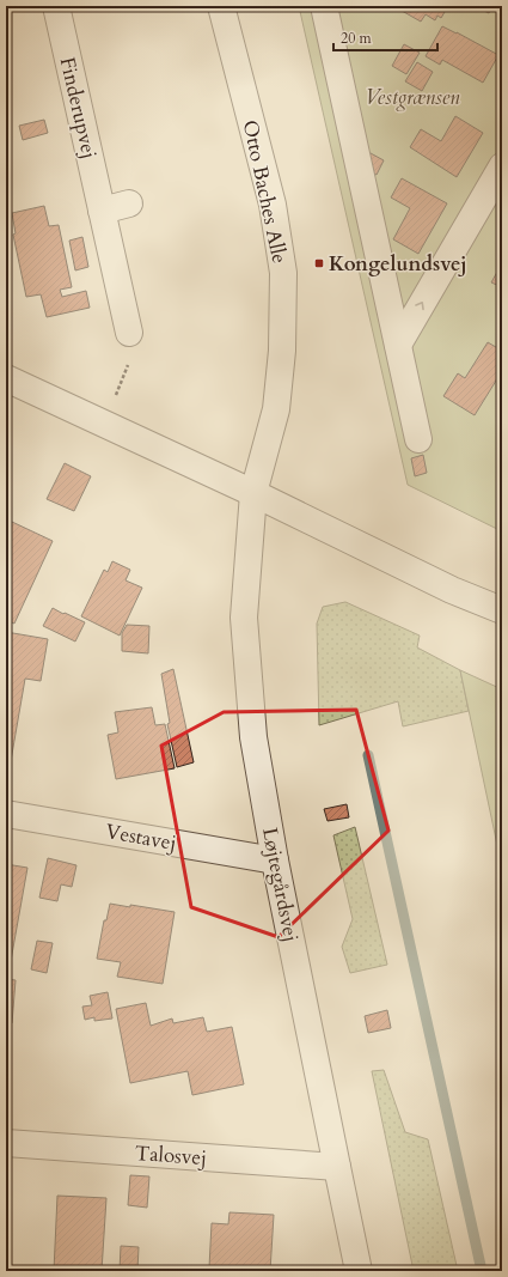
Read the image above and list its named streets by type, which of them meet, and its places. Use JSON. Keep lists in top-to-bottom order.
{
  "streets": {
    "street": [
      "Finderupvej",
      "Otto Baches Alle",
      "Vestavej",
      "Løjtegårdsvej",
      "Talosvej"
    ]
  },
  "crossings": [
    ["Otto Baches Alle", "Løjtegårdsvej"],
    ["Vestavej", "Løjtegårdsvej"],
    ["Løjtegårdsvej", "Talosvej"]
  ],
  "parks": ["Vestgrænsen"],
  "places": {
    "transit": ["Kongelundsvej"]
  },
  "scale_bar": "20 m"
}
